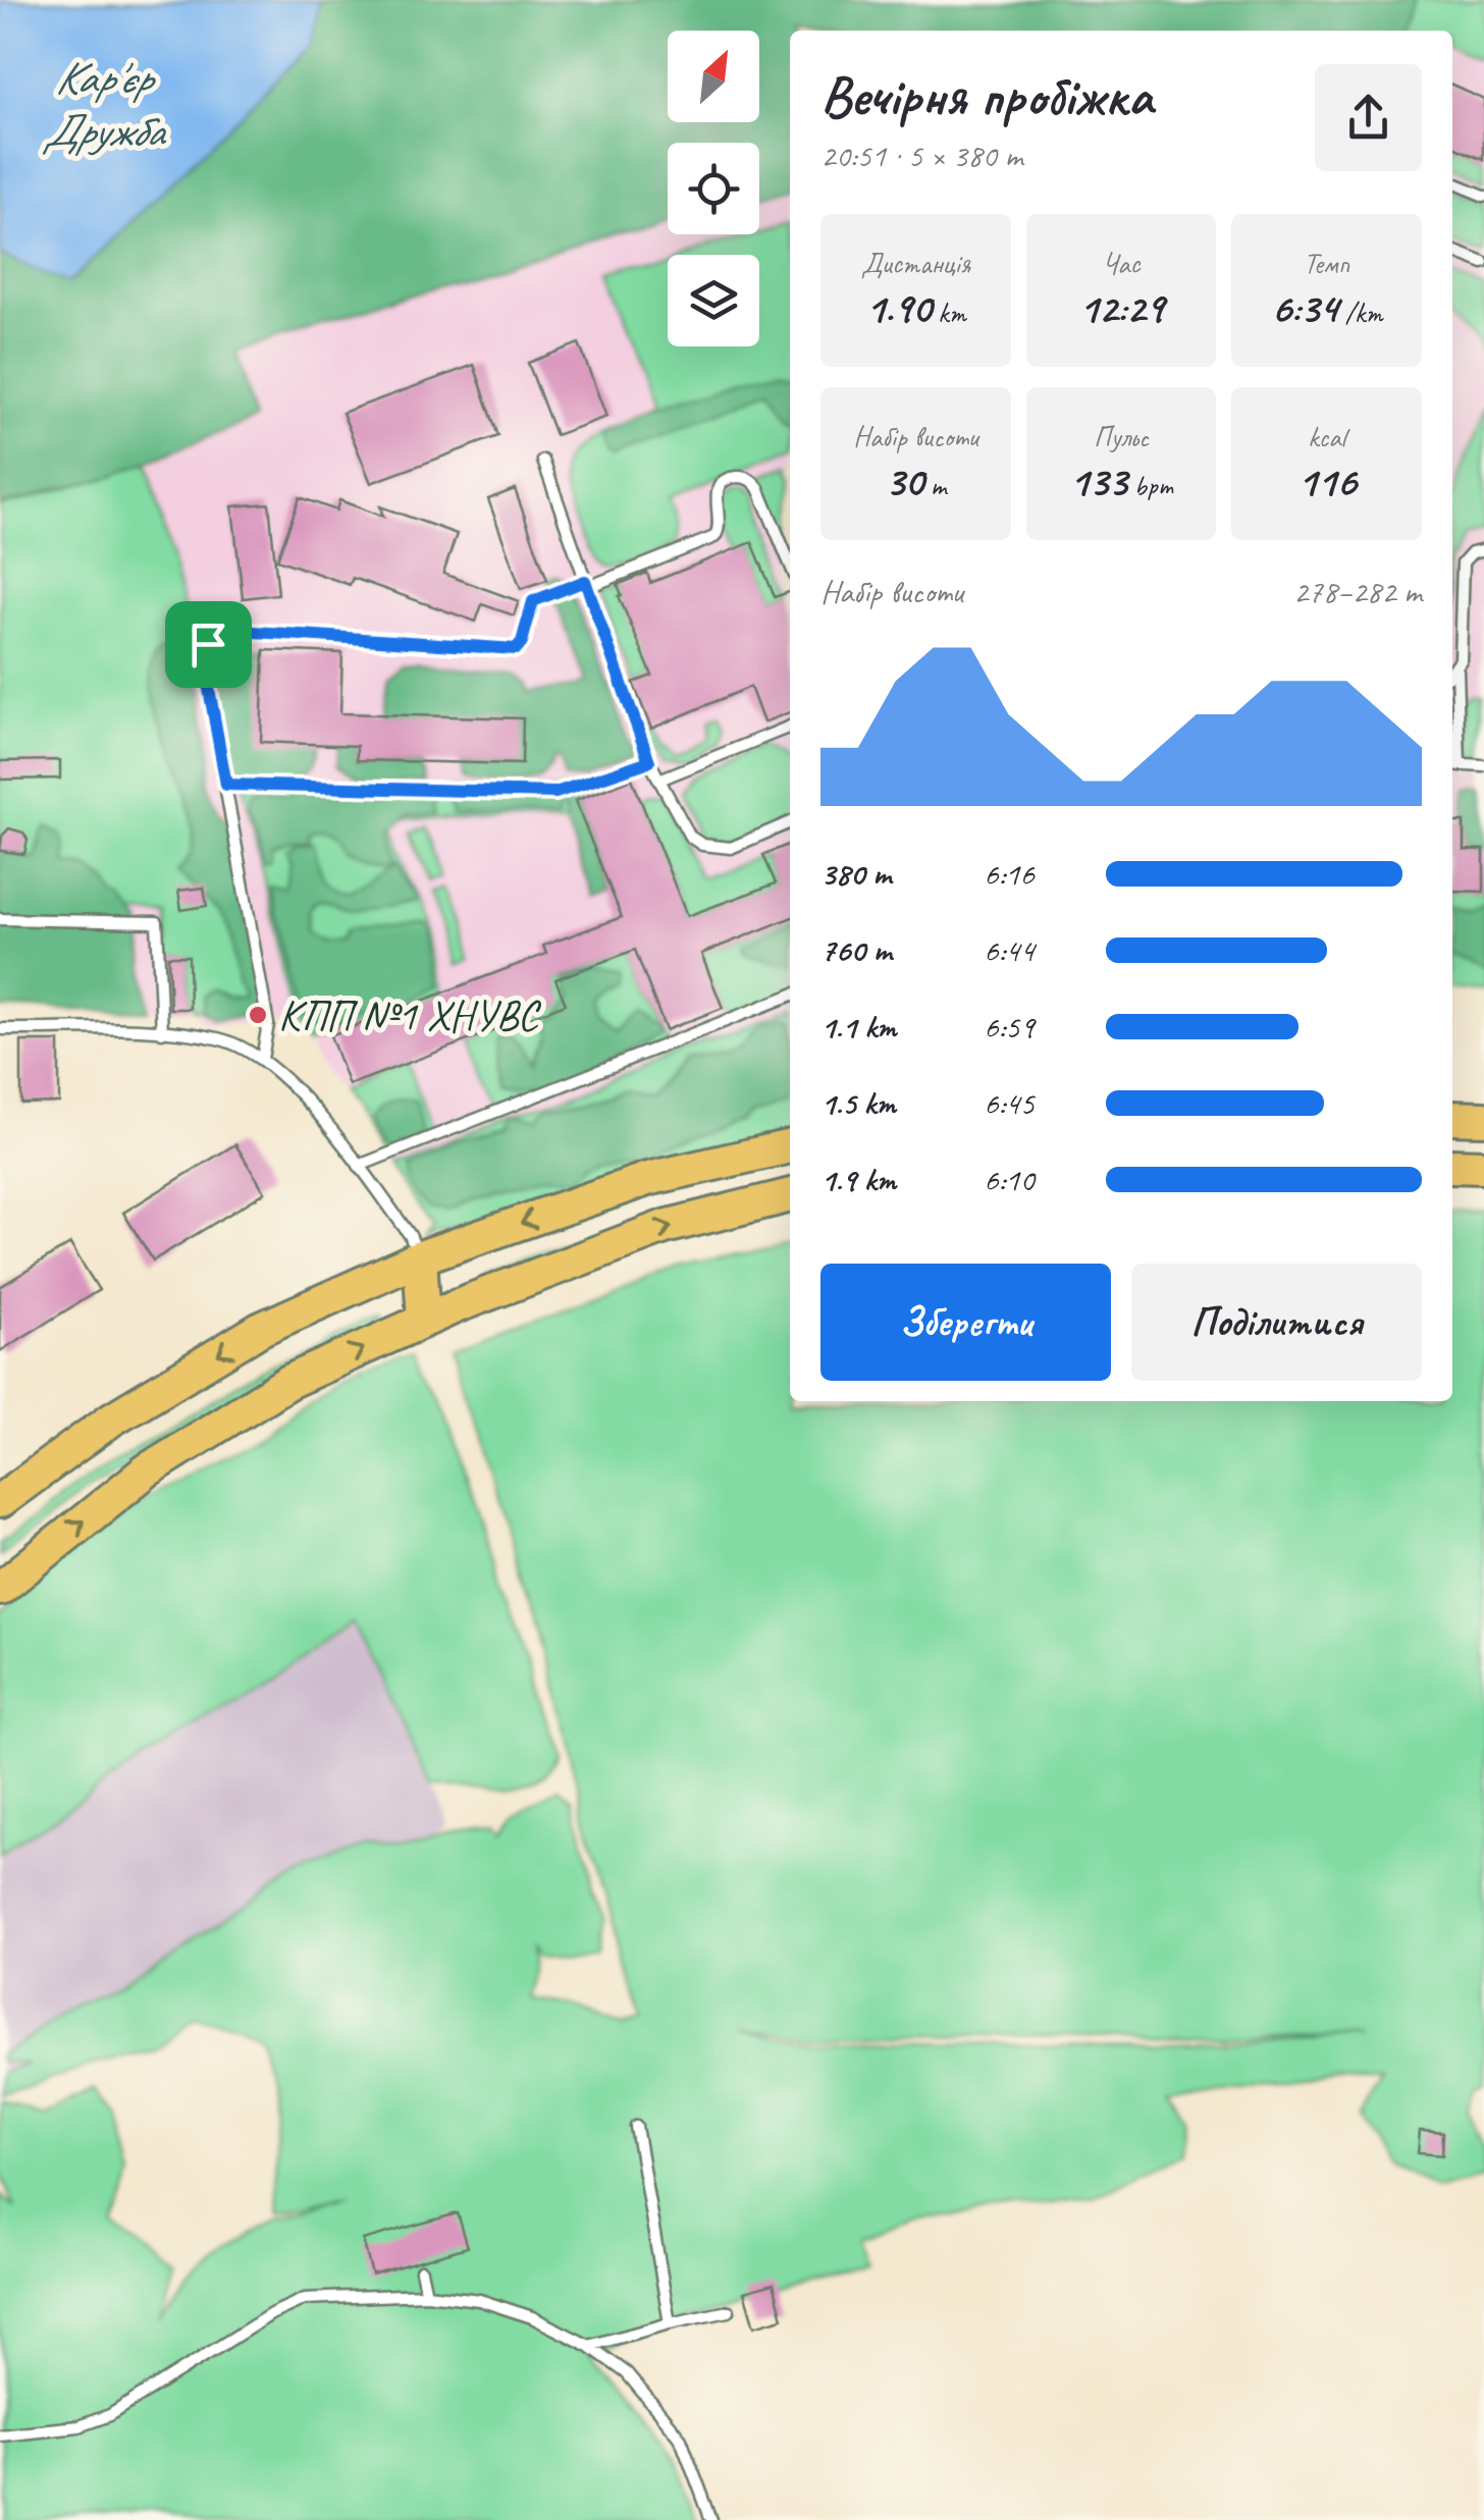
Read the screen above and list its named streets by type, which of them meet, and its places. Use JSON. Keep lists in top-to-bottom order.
{
  "water": ["Кар'єр Дружба"],
  "places": ["КПП №1 ХНУВС"],
  "north": "top right",
  "page": {
    "heading": ["Вечірня пробіжка", "20:51 · 5 × 380 m"],
    "stats": [
      ["Дистанція", "1.90 km"],
      ["Час", "12:29"],
      ["Темп", "6:34 /km"],
      ["Набір висоти", "30 m"],
      ["Пульс", "133 bpm"],
      ["kcal", "116"]
    ],
    "chart": ["Набір висоти", "278–282 m"],
    "list": [
      {
        "name": "380 m",
        "note": "6:16"
      },
      {
        "name": "760 m",
        "note": "6:44"
      },
      {
        "name": "1.1 km",
        "note": "6:59"
      },
      {
        "name": "1.5 km",
        "note": "6:45"
      },
      {
        "name": "1.9 km",
        "note": "6:10"
      }
    ],
    "buttons": ["Зберегти", "Поділитися"]
  }
}
